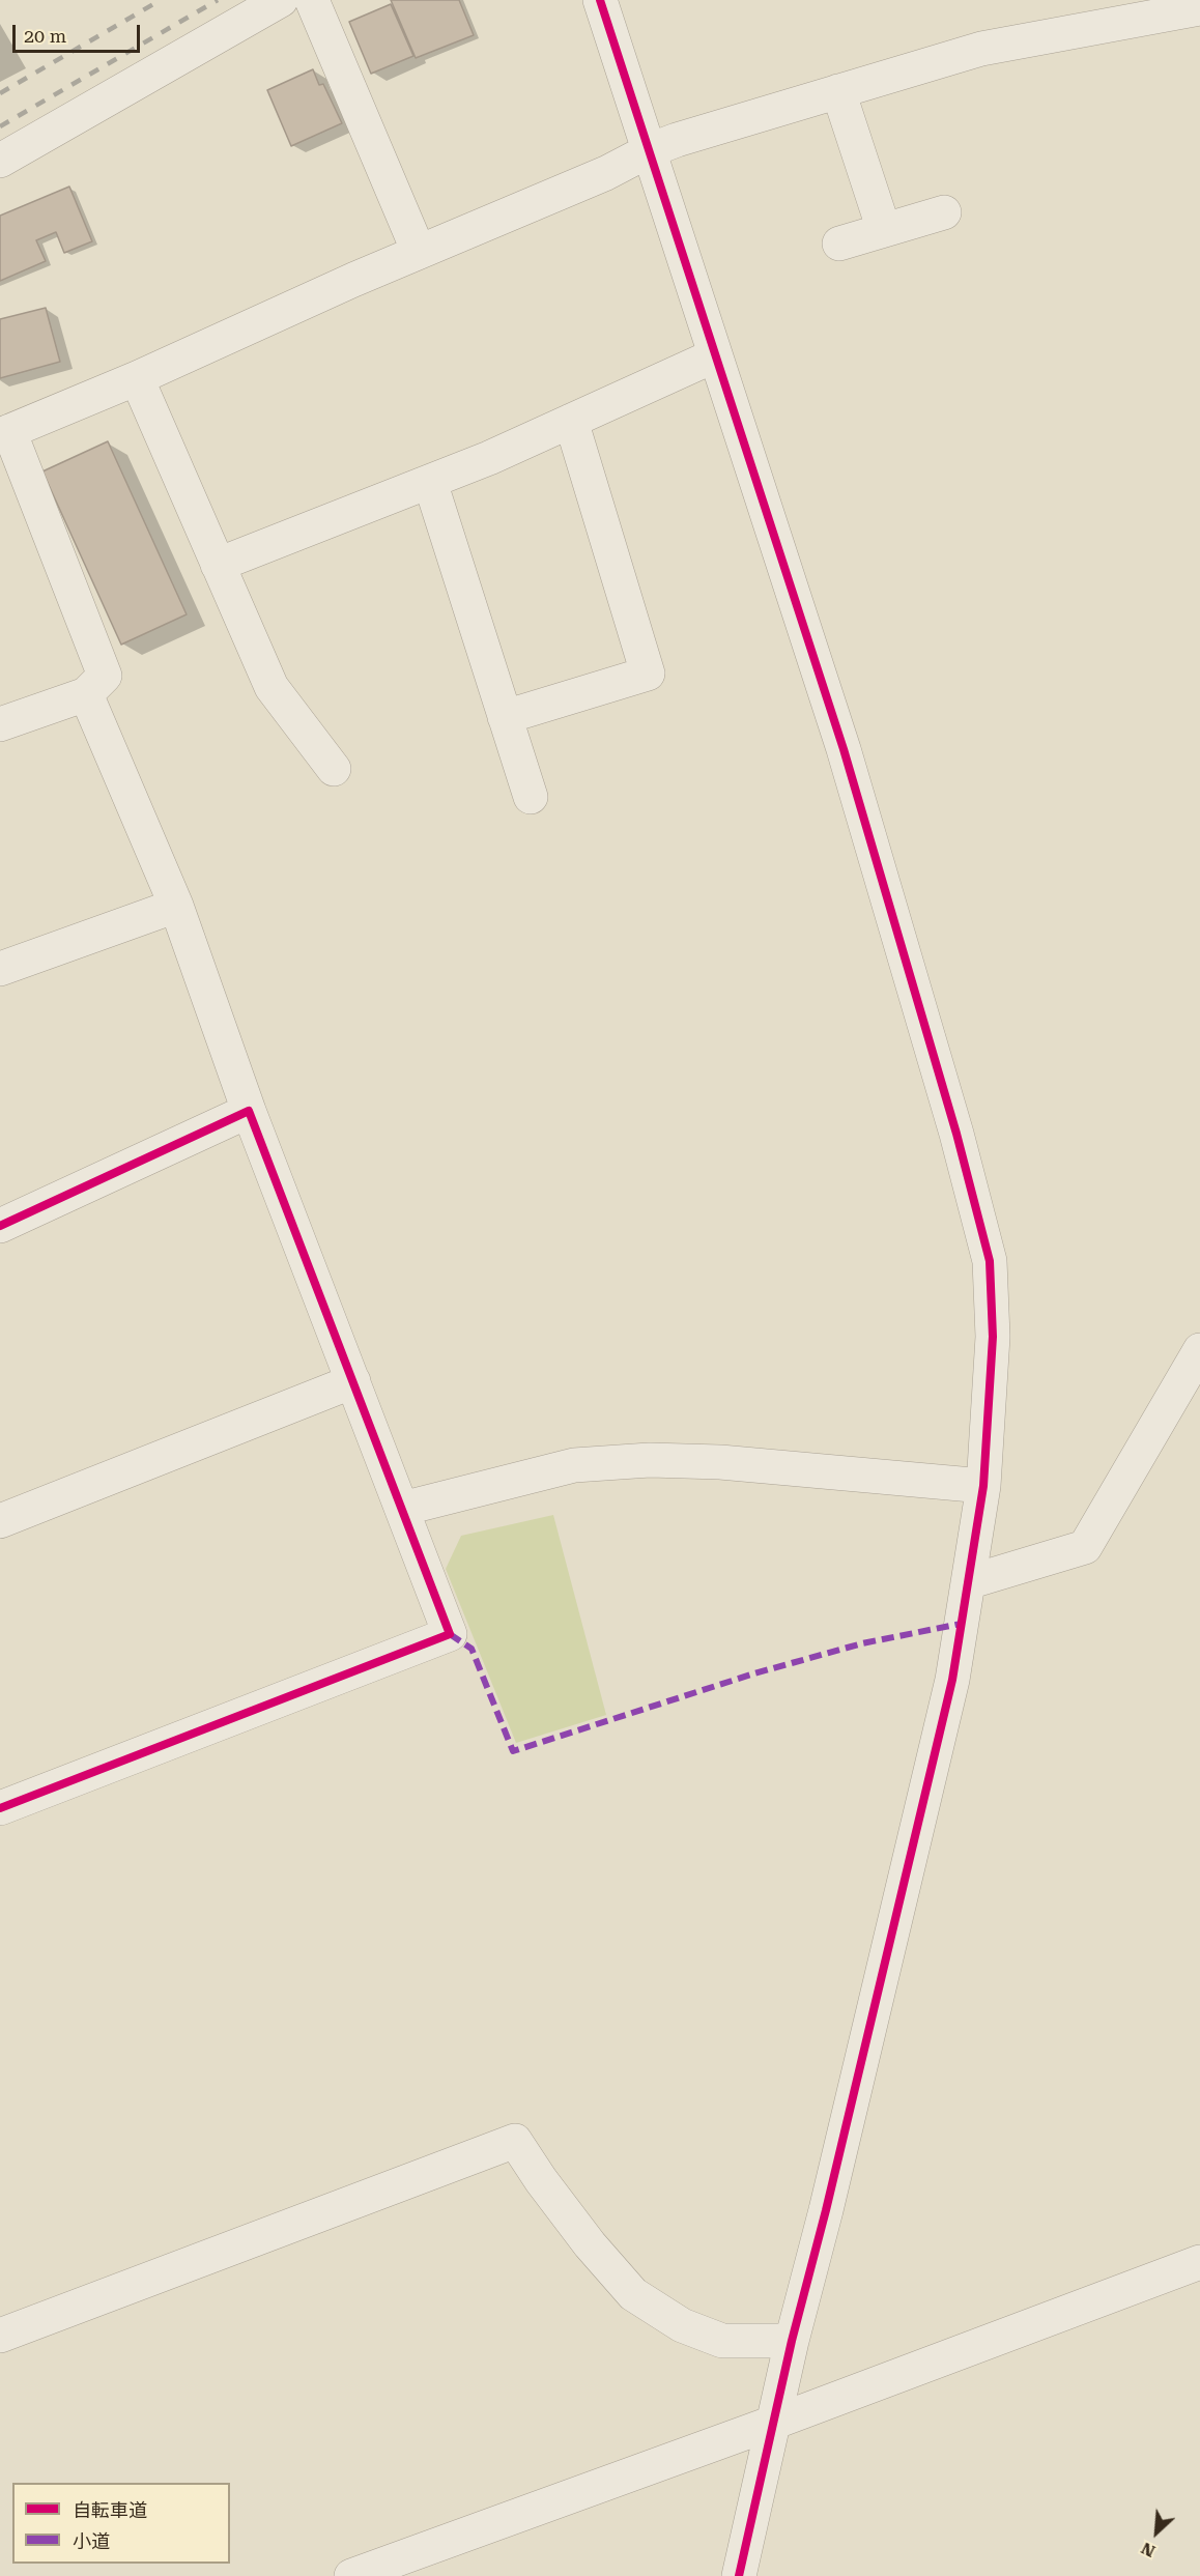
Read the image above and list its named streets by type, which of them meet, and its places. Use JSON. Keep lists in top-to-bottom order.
{
  "legend": ["自転車道", "小道"],
  "scale_bar": "20 m",
  "north": "bottom left"
}
